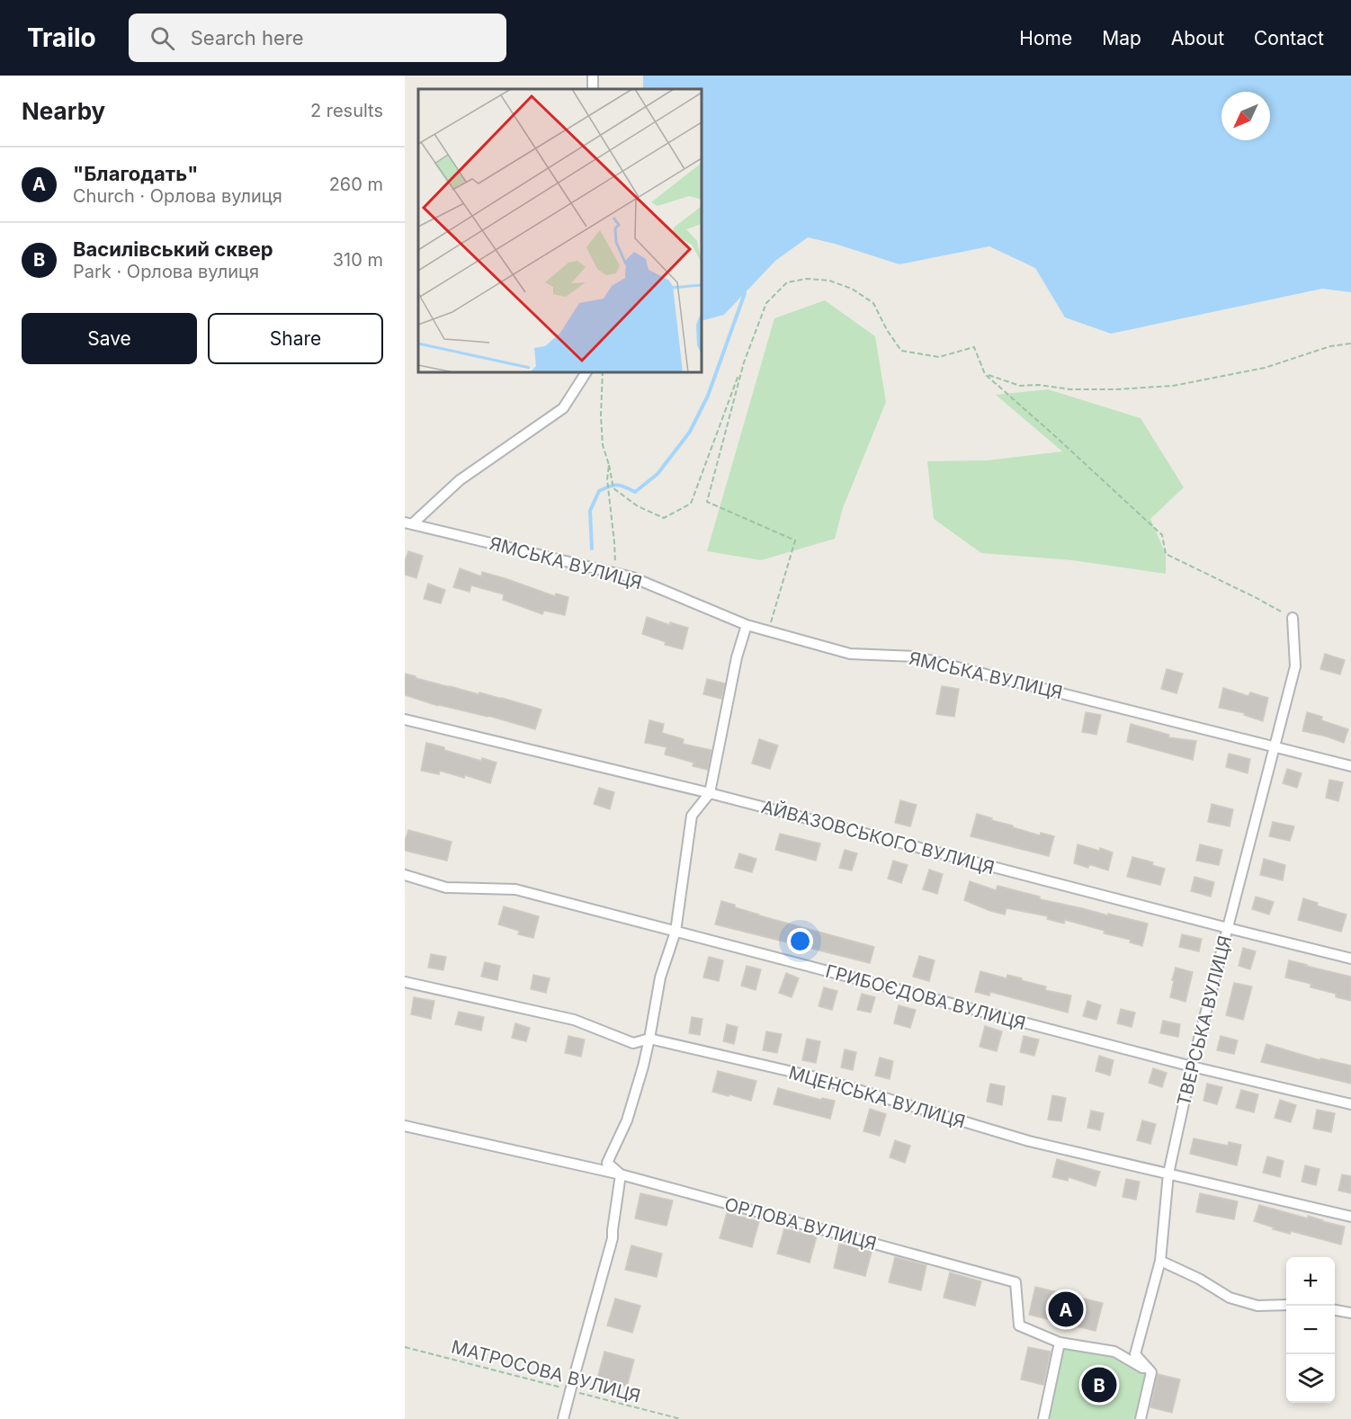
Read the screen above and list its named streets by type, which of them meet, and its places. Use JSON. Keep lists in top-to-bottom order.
{
  "streets": {
    "street": [
      "ЯМСЬКА ВУЛИЦЯ",
      "АЙВАЗОВСЬКОГО ВУЛИЦЯ",
      "ГРИБОЄДОВА ВУЛИЦЯ",
      "ТВЕРСЬКА ВУЛИЦЯ",
      "МЦЕНСЬКА ВУЛИЦЯ",
      "ОРЛОВА ВУЛИЦЯ"
    ],
    "path": ["МАТРОСОВА ВУЛИЦЯ"]
  },
  "crossings": [
    ["ЯМСЬКА ВУЛИЦЯ", "ТВЕРСЬКА ВУЛИЦЯ"],
    ["АЙВАЗОВСЬКОГО ВУЛИЦЯ", "ТВЕРСЬКА ВУЛИЦЯ"],
    ["ГРИБОЄДОВА ВУЛИЦЯ", "ТВЕРСЬКА ВУЛИЦЯ"],
    ["ТВЕРСЬКА ВУЛИЦЯ", "МЦЕНСЬКА ВУЛИЦЯ"],
    ["ТВЕРСЬКА ВУЛИЦЯ", "ОРЛОВА ВУЛИЦЯ"]
  ],
  "north": "bottom left",
  "page": {
    "header": "Trailo",
    "search": "Search here",
    "nav": [
      "Home",
      "Map",
      "About",
      "Contact"
    ],
    "heading": ["Nearby", "2 results"],
    "list": [
      {
        "mark": "A",
        "name": "\"Благодать\"",
        "note": "Church · Орлова вулиця",
        "value": "260 m"
      },
      {
        "mark": "B",
        "name": "Василівський сквер",
        "note": "Park · Орлова вулиця",
        "value": "310 m"
      }
    ],
    "buttons": ["Save", "Share"],
    "map_buttons": ["+", "−"],
    "pins": ["A", "B"]
  }
}
